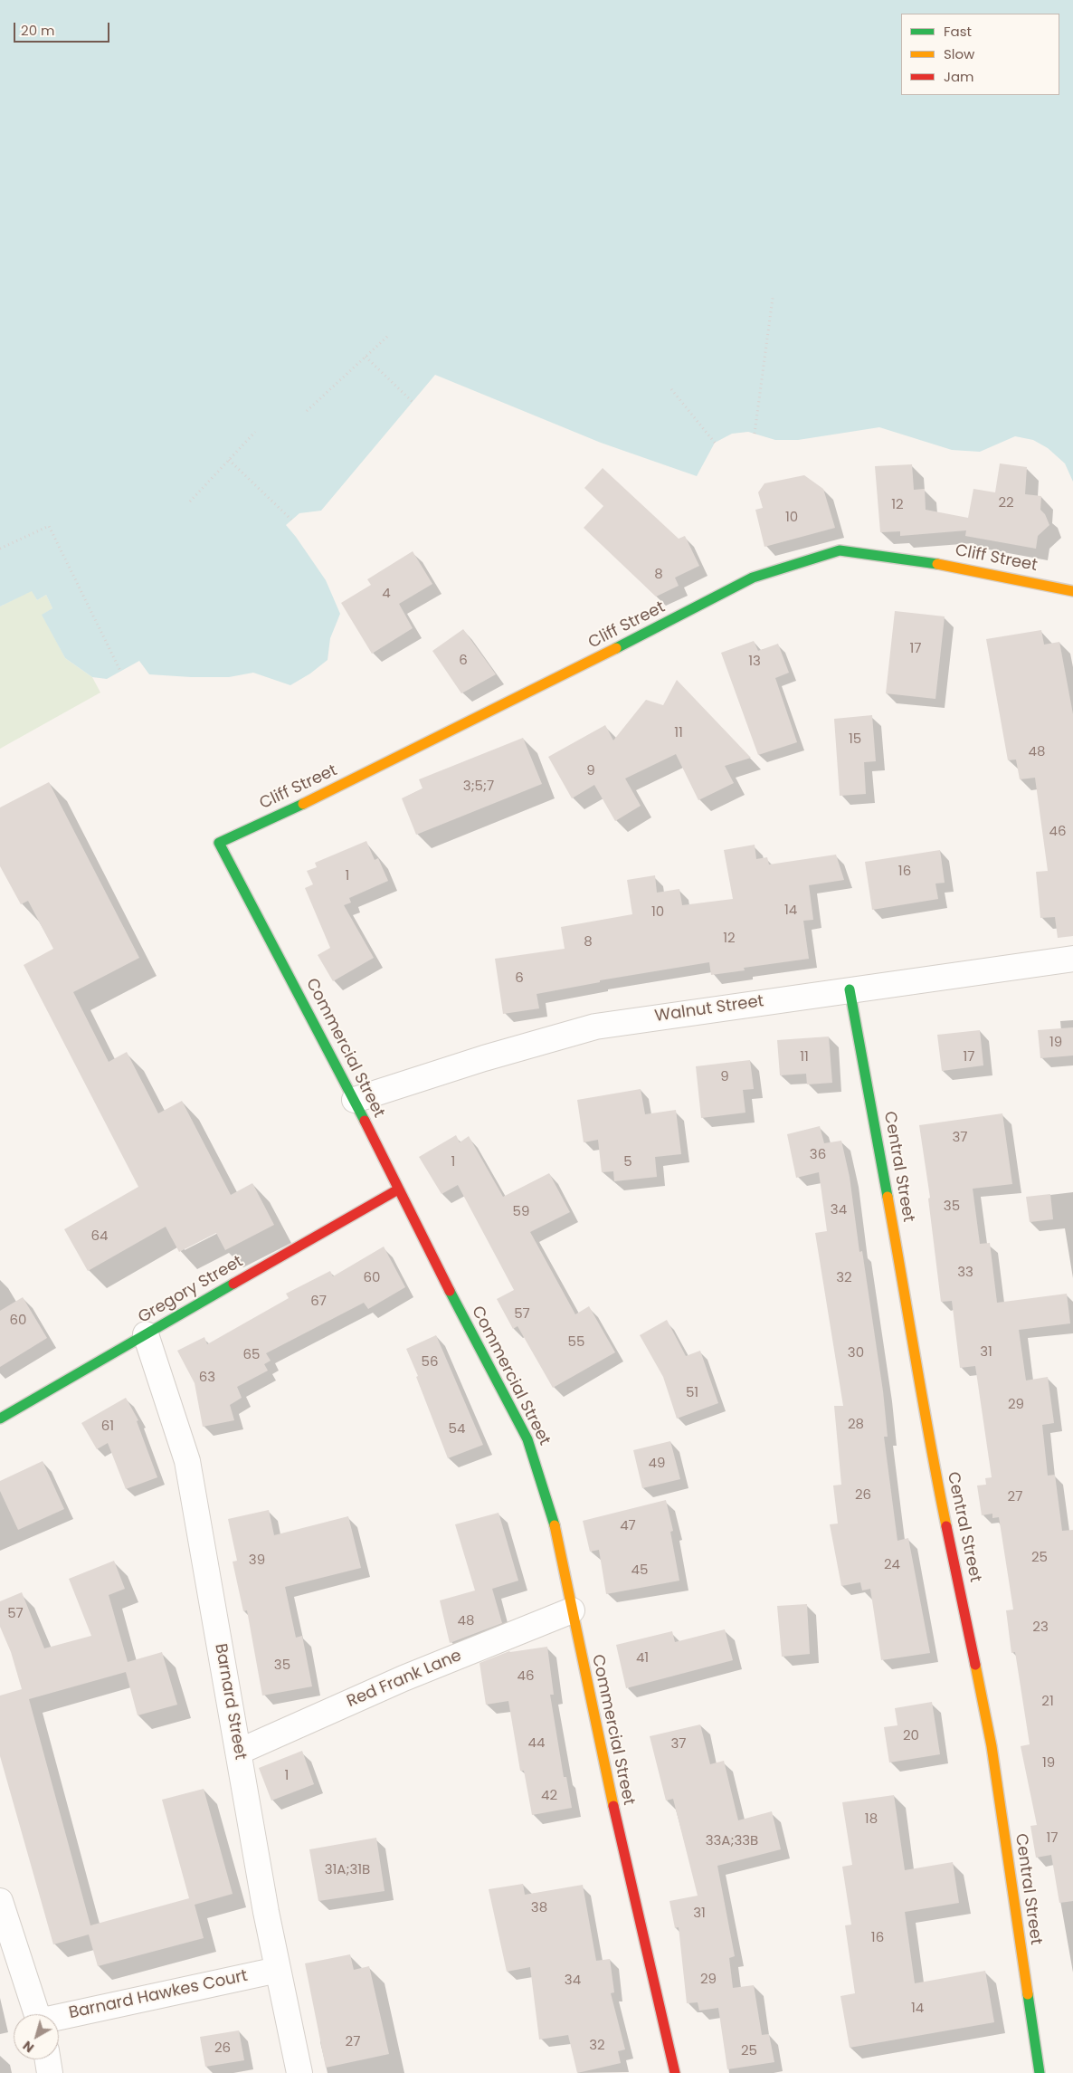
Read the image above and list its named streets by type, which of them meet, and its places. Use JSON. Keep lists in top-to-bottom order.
{
  "streets": {
    "street": [
      "Cliff Street",
      "Walnut Street",
      "Commercial Street",
      "Central Street",
      "Gregory Street",
      "Red Frank Lane",
      "Barnard Street",
      "Barnard Hawkes Court"
    ]
  },
  "crossings": [
    ["Cliff Street", "Commercial Street"],
    ["Walnut Street", "Commercial Street"],
    ["Walnut Street", "Central Street"],
    ["Commercial Street", "Gregory Street"],
    ["Commercial Street", "Red Frank Lane"],
    ["Gregory Street", "Barnard Street"],
    ["Red Frank Lane", "Barnard Street"],
    ["Barnard Street", "Barnard Hawkes Court"]
  ],
  "house_numbers": [
    "22",
    "12",
    "10",
    "8",
    "4",
    "17",
    "6",
    "13",
    "11",
    "15",
    "48",
    "9",
    "3;5;7",
    "46",
    "16",
    "1",
    "14",
    "10",
    "12",
    "8",
    "6",
    "19",
    "11",
    "17",
    "9",
    "37",
    "36",
    "1",
    "5",
    "35",
    "34",
    "59",
    "64",
    "33",
    "60",
    "32",
    "67",
    "57",
    "60",
    "55",
    "31",
    "30",
    "65",
    "56",
    "63",
    "51",
    "29",
    "28",
    "61",
    "54",
    "49",
    "26",
    "27",
    "47",
    "25",
    "39",
    "24",
    "45",
    "57",
    "48",
    "23",
    "41",
    "35",
    "46",
    "21",
    "20",
    "44",
    "37",
    "19",
    "1",
    "42",
    "18",
    "17",
    "33A;33B",
    "31A;31B",
    "38",
    "31",
    "16",
    "29",
    "34",
    "14",
    "27",
    "32",
    "26",
    "25"
  ],
  "legend": ["Fast", "Slow", "Jam"],
  "scale_bar": "20 m",
  "north": "bottom left"
}
